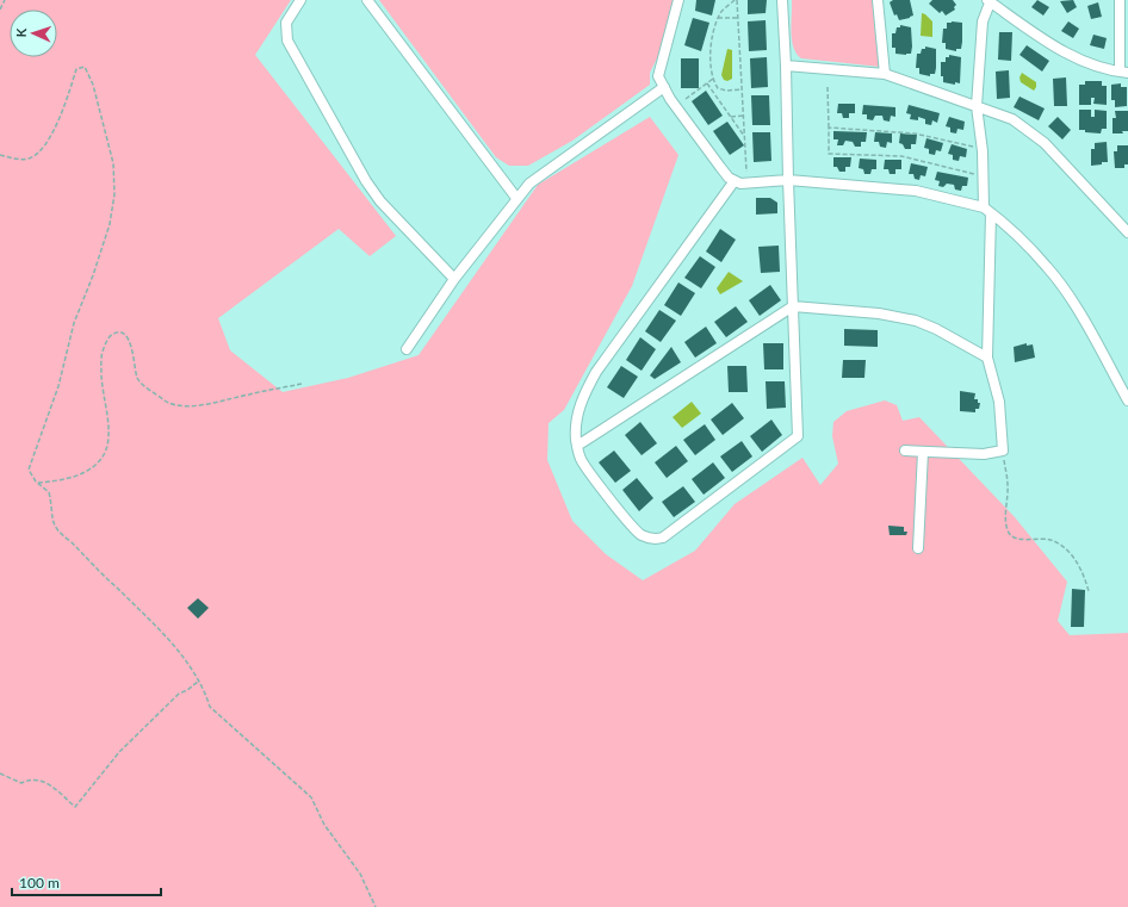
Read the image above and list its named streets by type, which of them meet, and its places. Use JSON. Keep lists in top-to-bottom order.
{
  "scale_bar": "100 m",
  "north": "left"
}
